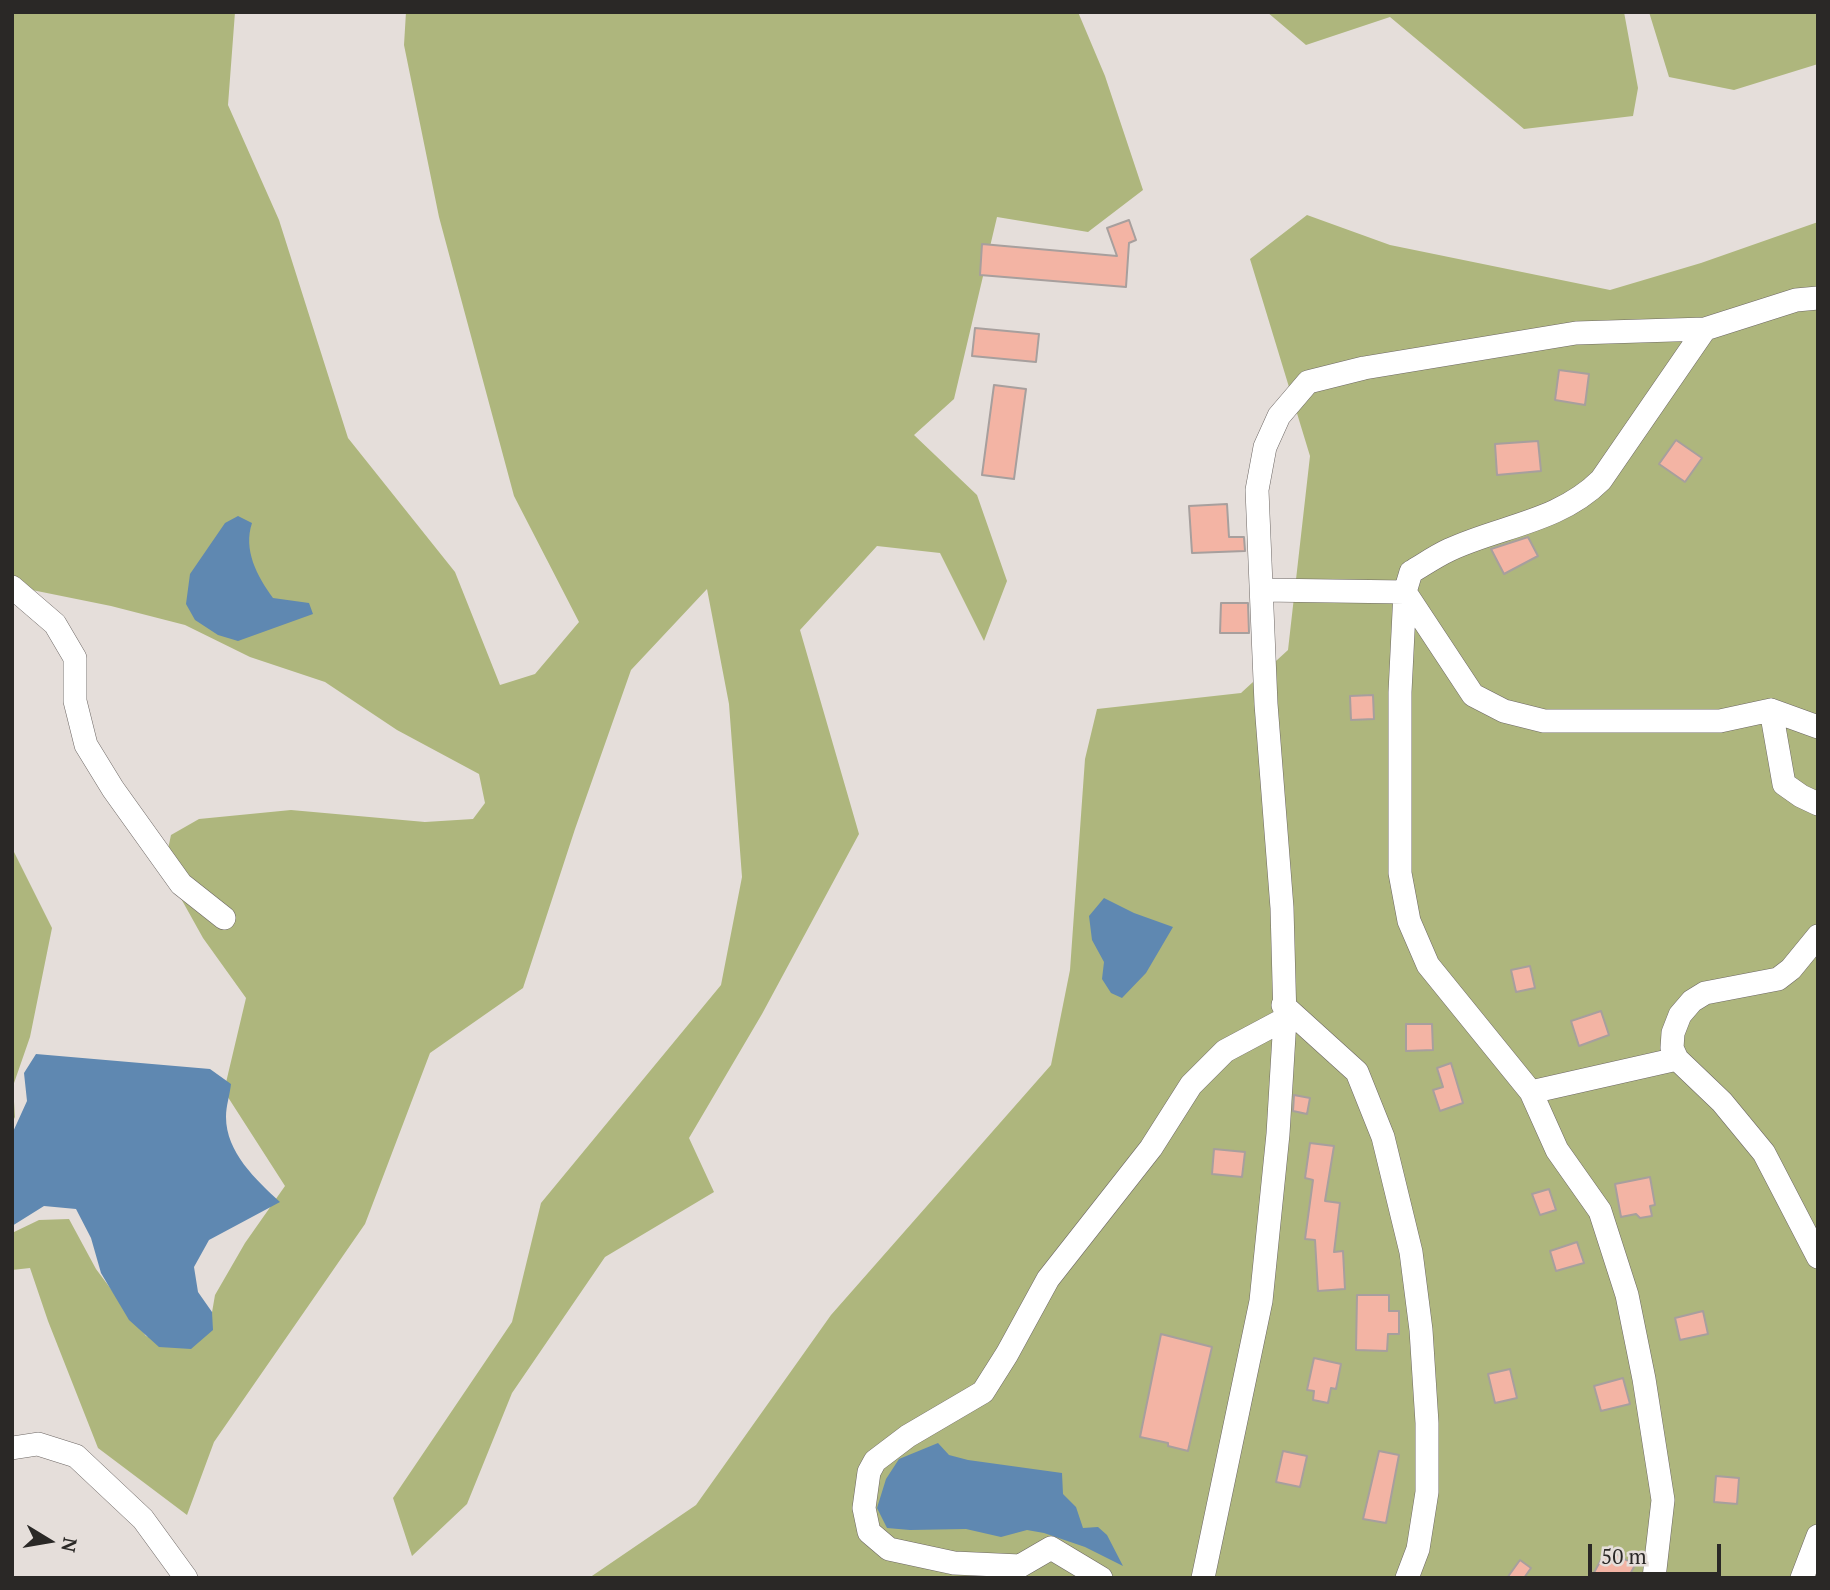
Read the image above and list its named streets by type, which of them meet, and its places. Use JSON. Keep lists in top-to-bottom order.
{
  "scale_bar": "50 m",
  "north": "right"
}
